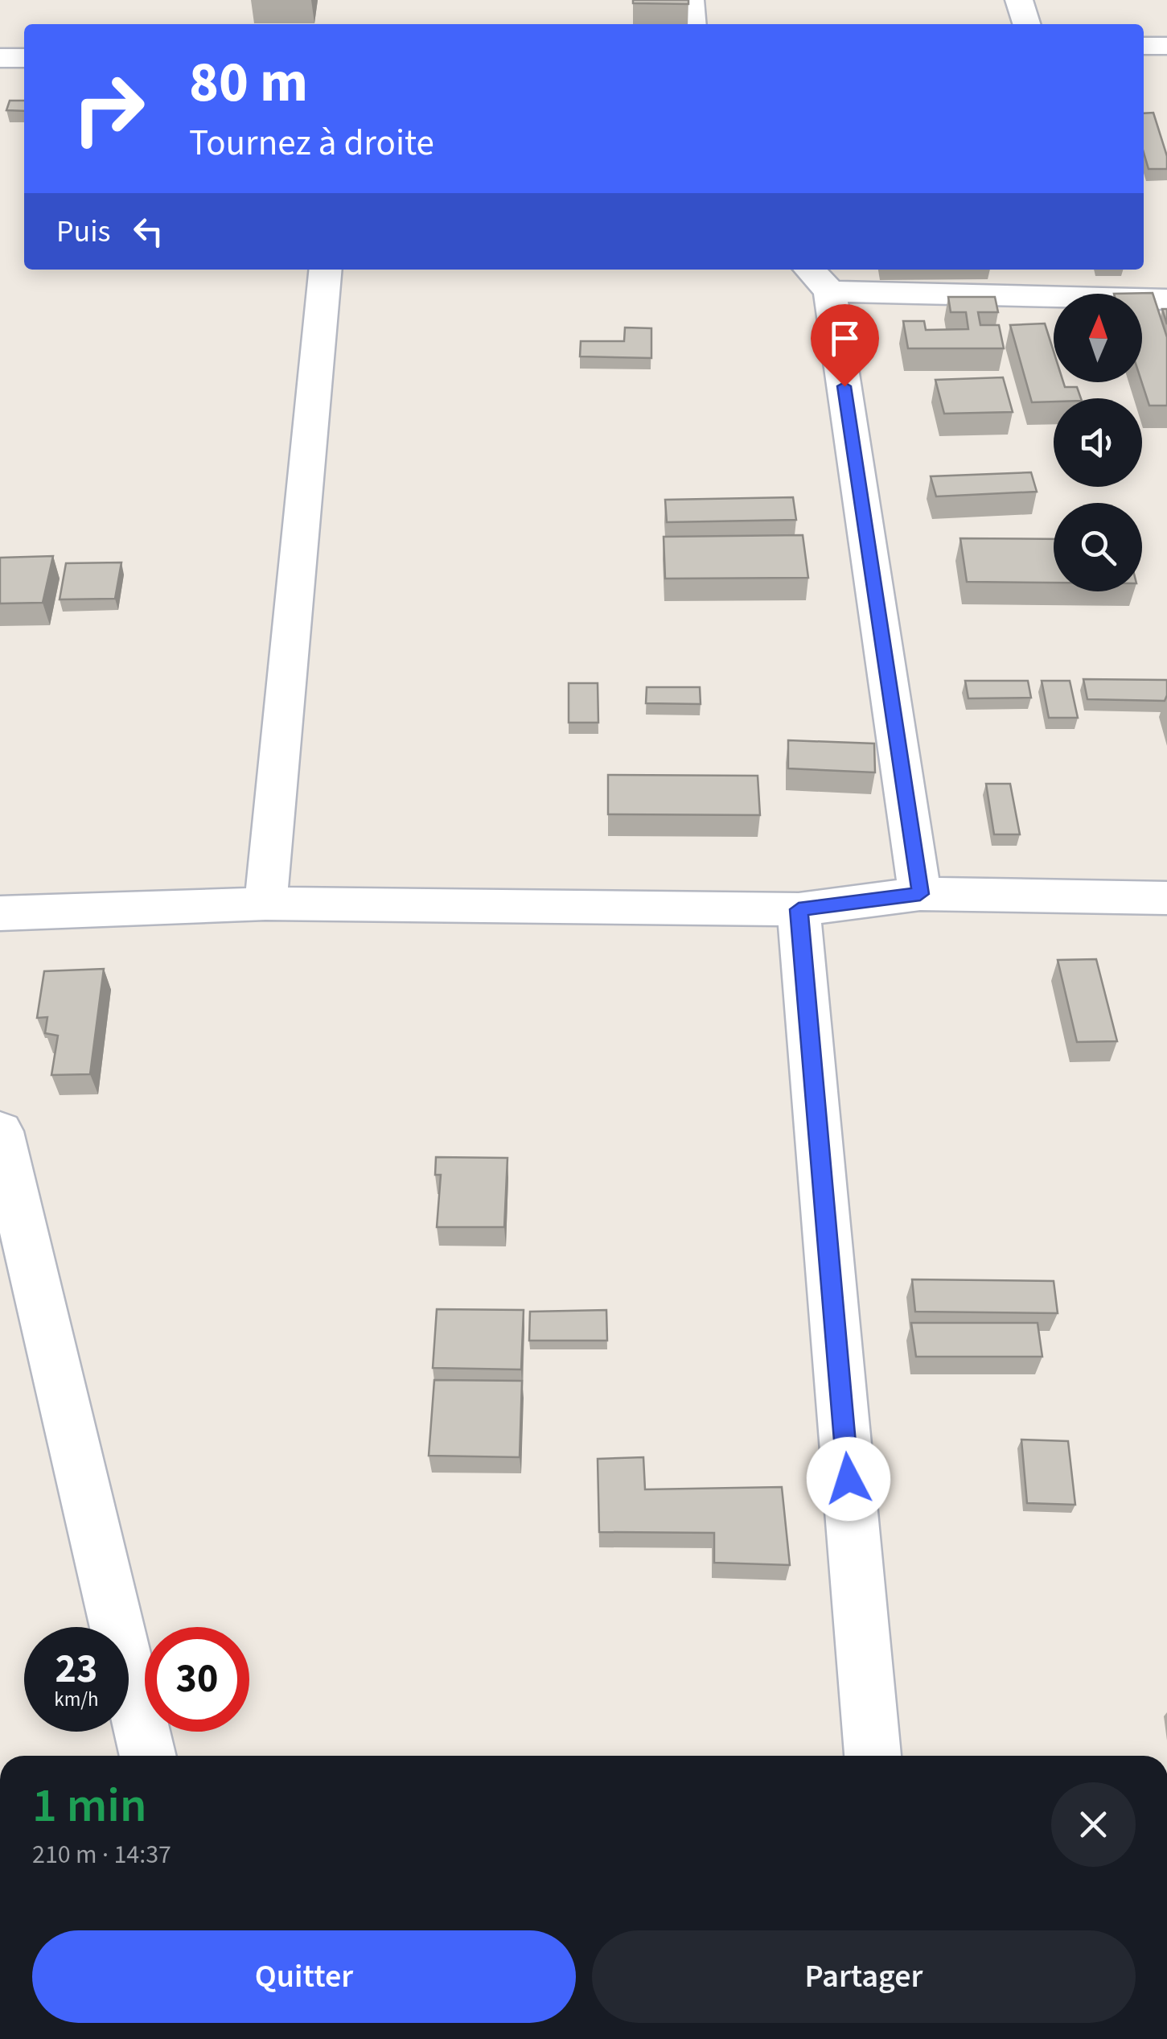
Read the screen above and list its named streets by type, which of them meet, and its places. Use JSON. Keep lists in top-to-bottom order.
{
  "north": "top",
  "page": {
    "turn": ["80 m", "Tournez à droite"],
    "then": "Puis",
    "speed": "23 km/h",
    "limit": "30",
    "heading": ["1 min", "210 m · 14:37"],
    "buttons": ["Quitter", "Partager"]
  }
}
